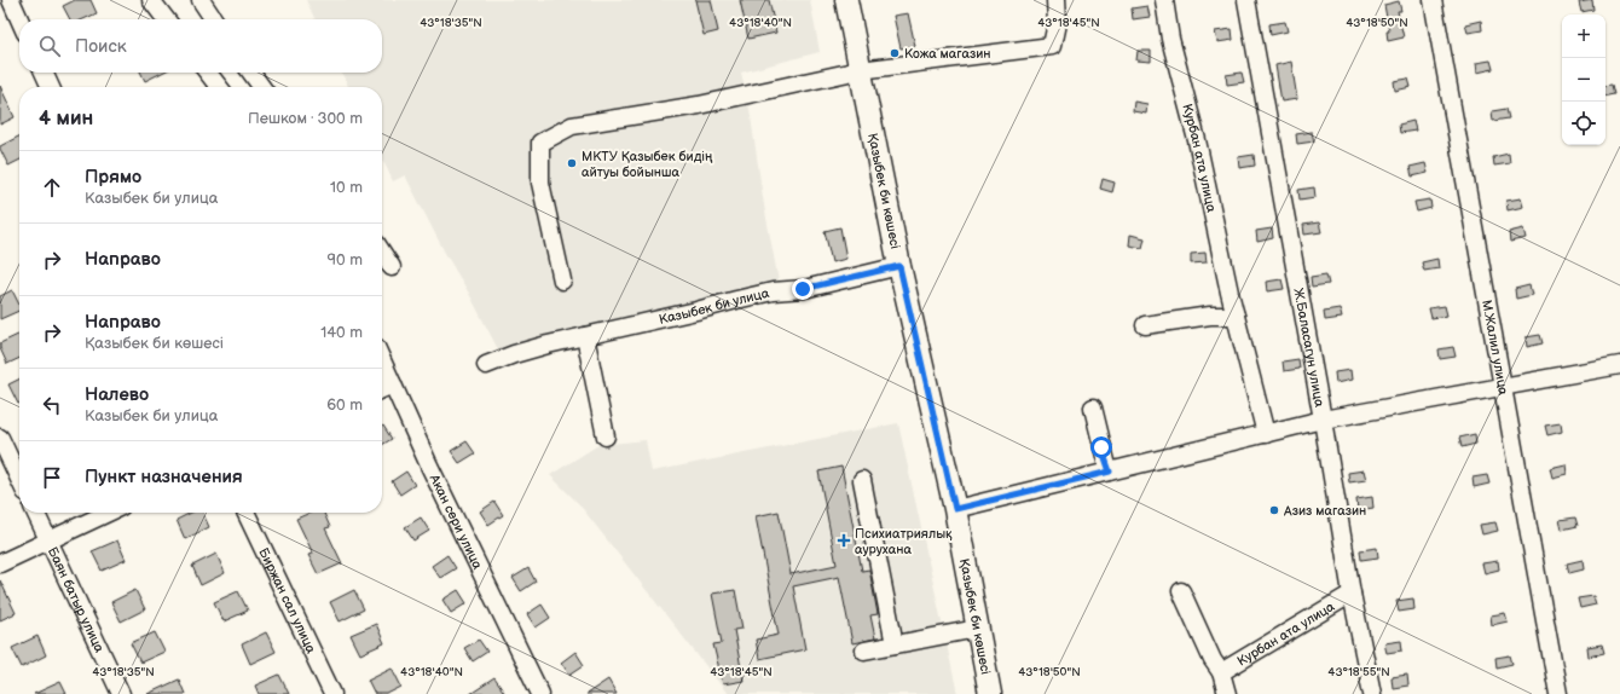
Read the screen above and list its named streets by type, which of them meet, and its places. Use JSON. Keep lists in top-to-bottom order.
{
  "streets": {
    "main road": ["Қазыбек би көшесі"],
    "street": [
      "Курбан ата улица",
      "Казыбек би улица",
      "Ж.Баласагун улица",
      "М.Жалил улица",
      "Акан сери улица",
      "Биржан сал улица",
      "Баян батыр улица"
    ]
  },
  "crossings": [
    ["Курбан ата улица", "Ж.Баласагун улица"],
    ["Қазыбек би көшесі", "Казыбек би улица"]
  ],
  "places": {
    "other": ["Кожа магазин", "МКТУ Қазыбек бидің айтуы бойынша", "Азиз магазин"],
    "health": ["Психиатриялық аурухана"]
  },
  "page": {
    "map_buttons": ["+", "−"],
    "search": "Поиск",
    "heading": ["4 мин", "Пешком · 300 m"],
    "list": [
      ["Прямо", "Казыбек би улица", "10 m"],
      ["Направо", "90 m"],
      ["Направо", "Қазыбек би көшесі", "140 m"],
      ["Налево", "Казыбек би улица", "60 m"],
      "Пункт назначения"
    ]
  },
  "coordinates": [
    "43°18'35\"N",
    "43°18'40\"N",
    "43°18'45\"N",
    "43°18'50\"N",
    "43°18'55\"N"
  ]
}
